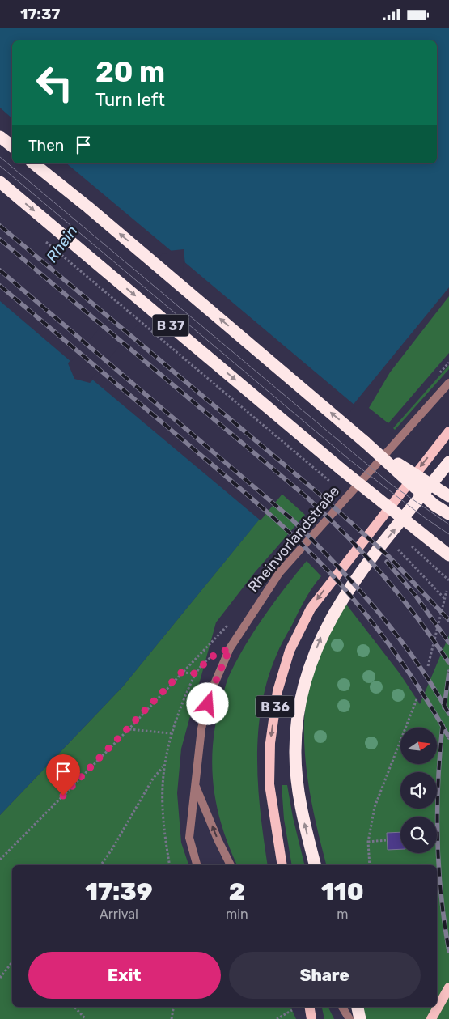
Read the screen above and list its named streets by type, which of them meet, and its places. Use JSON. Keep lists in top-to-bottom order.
{
  "streets": {
    "highway": ["B 37", "B 36"],
    "street": ["Rheinvorlandstraße"]
  },
  "water": ["Rhein"],
  "north": "right",
  "page": {
    "status": "17:37",
    "turn": ["20 m", "Turn left"],
    "then": "Then",
    "eta": [
      "17:39",
      "Arrival",
      "2",
      "min",
      "110",
      "m"
    ],
    "buttons": ["Exit", "Share"]
  }
}
